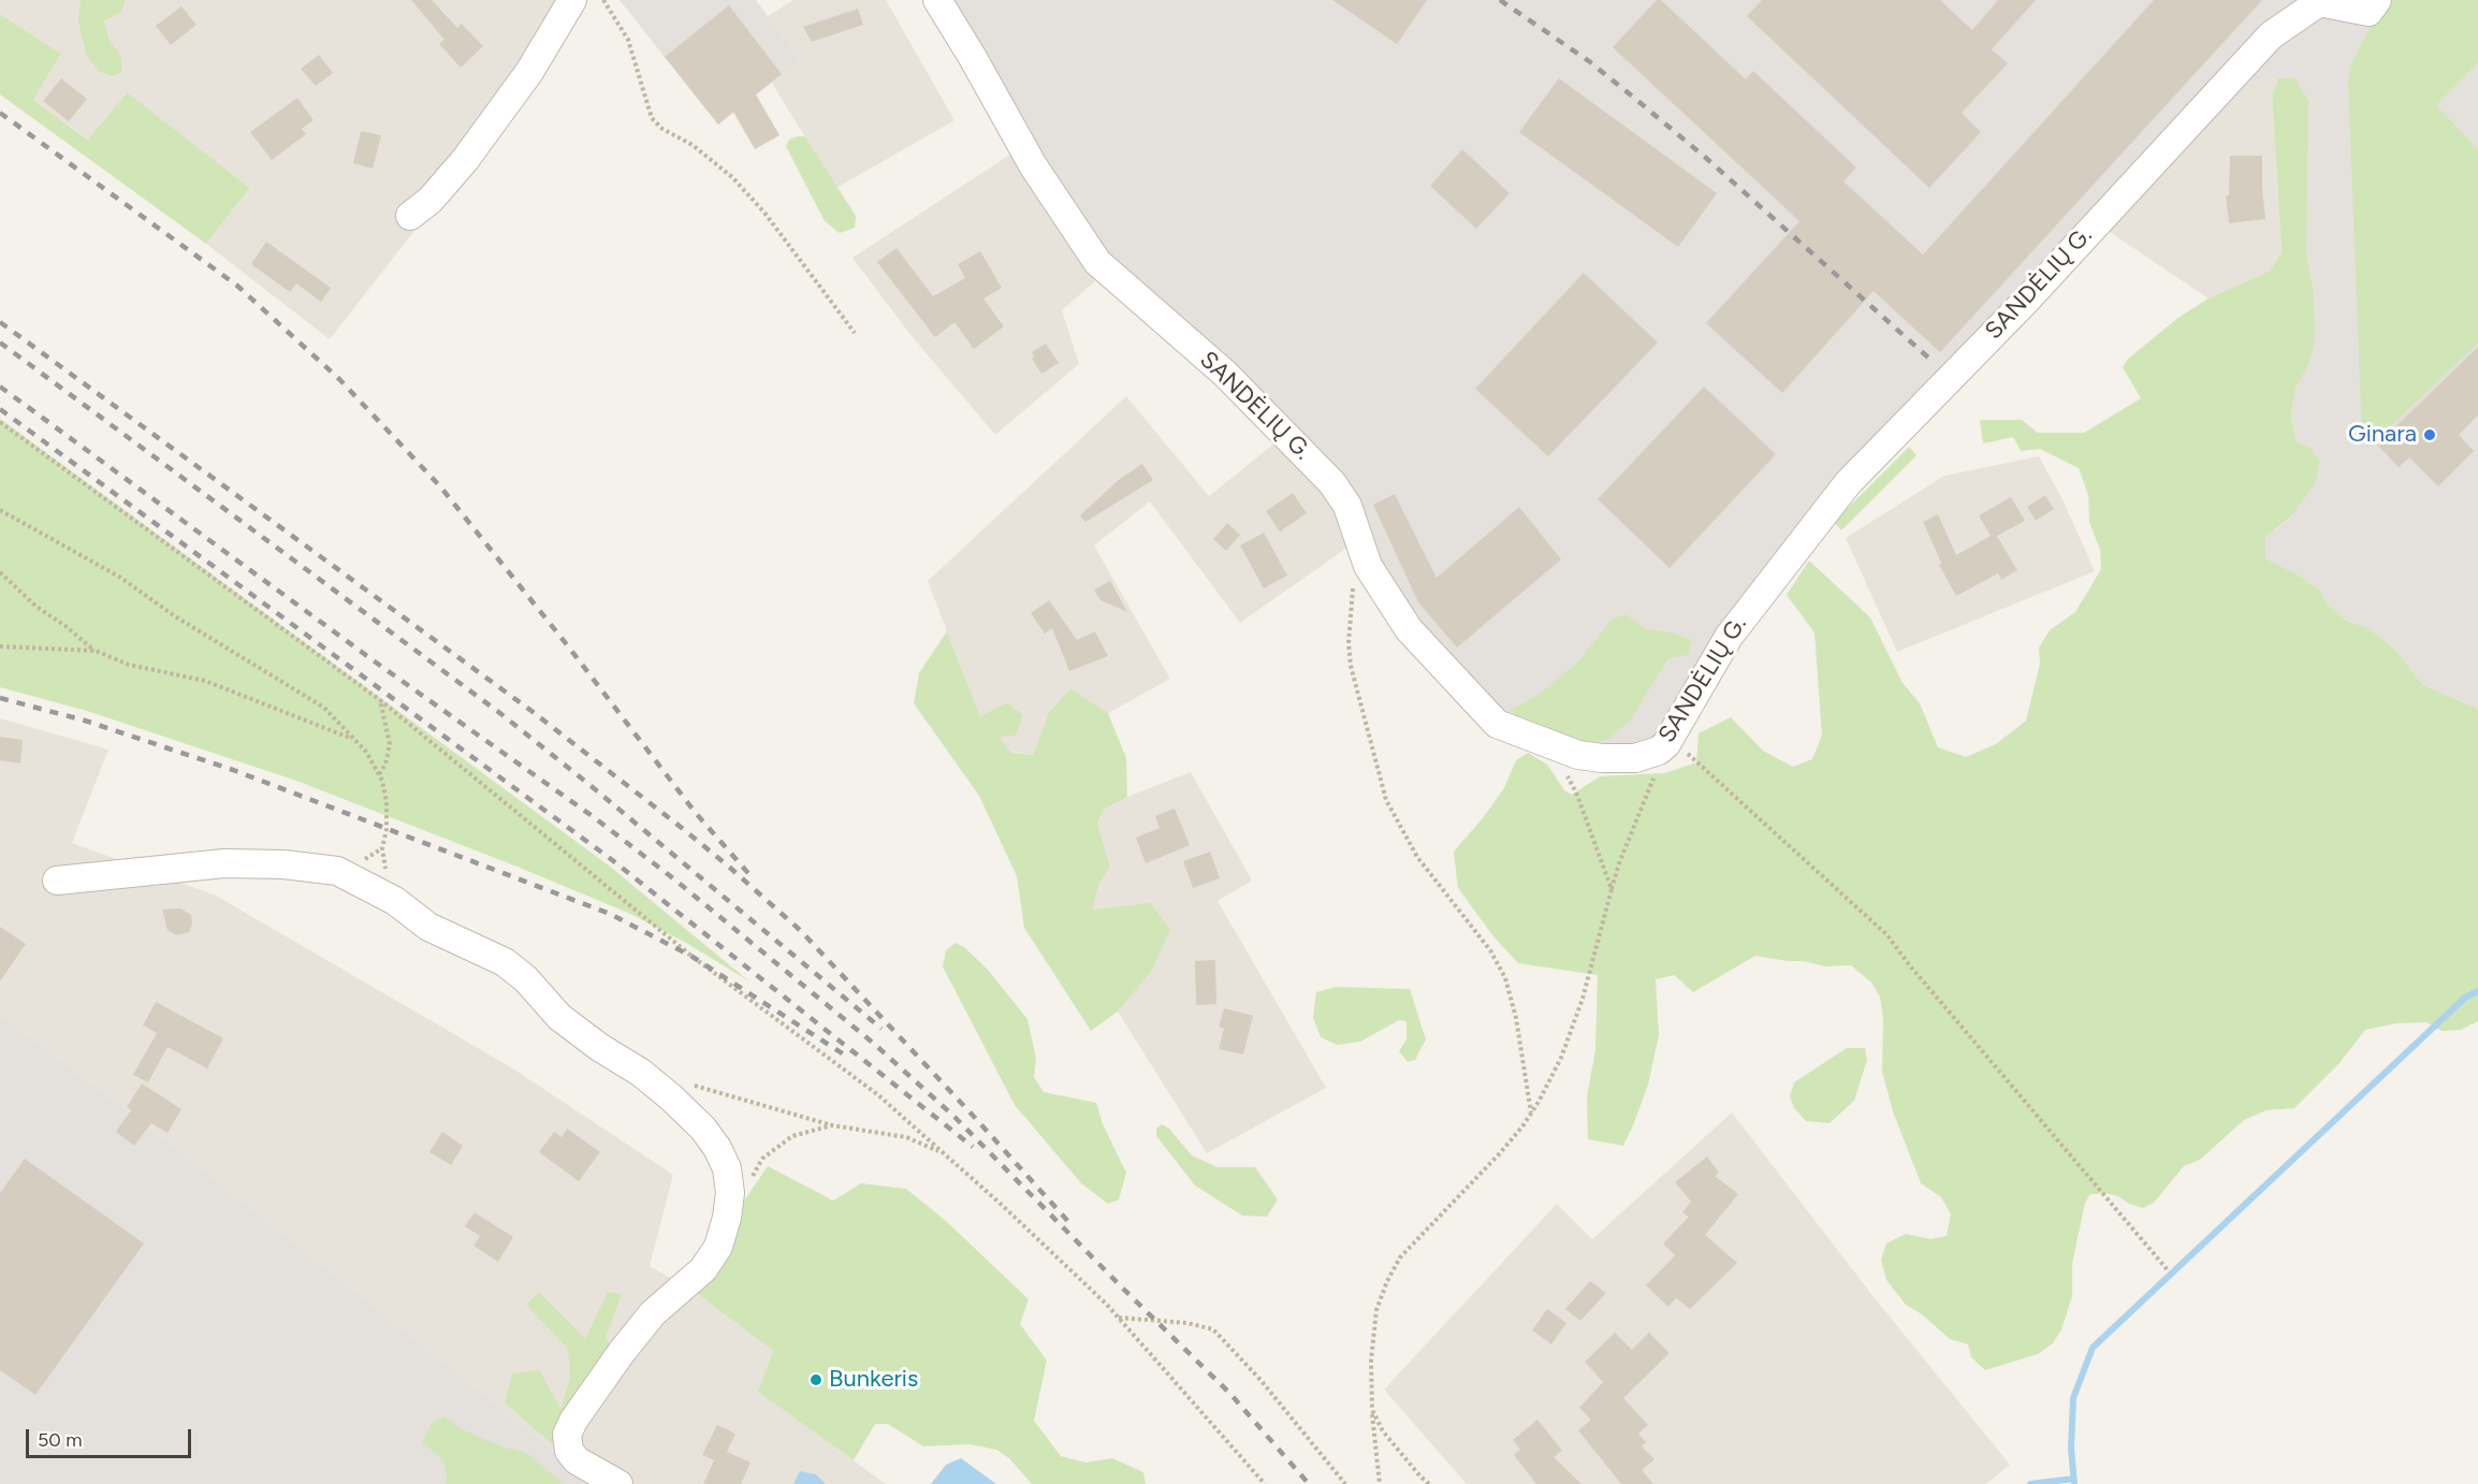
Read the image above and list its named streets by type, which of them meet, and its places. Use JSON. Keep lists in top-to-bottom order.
{
  "streets": {
    "street": ["SANDĖLIŲ G."]
  },
  "places": ["Ginara", "Bunkeris"],
  "scale_bar": "50 m"
}
